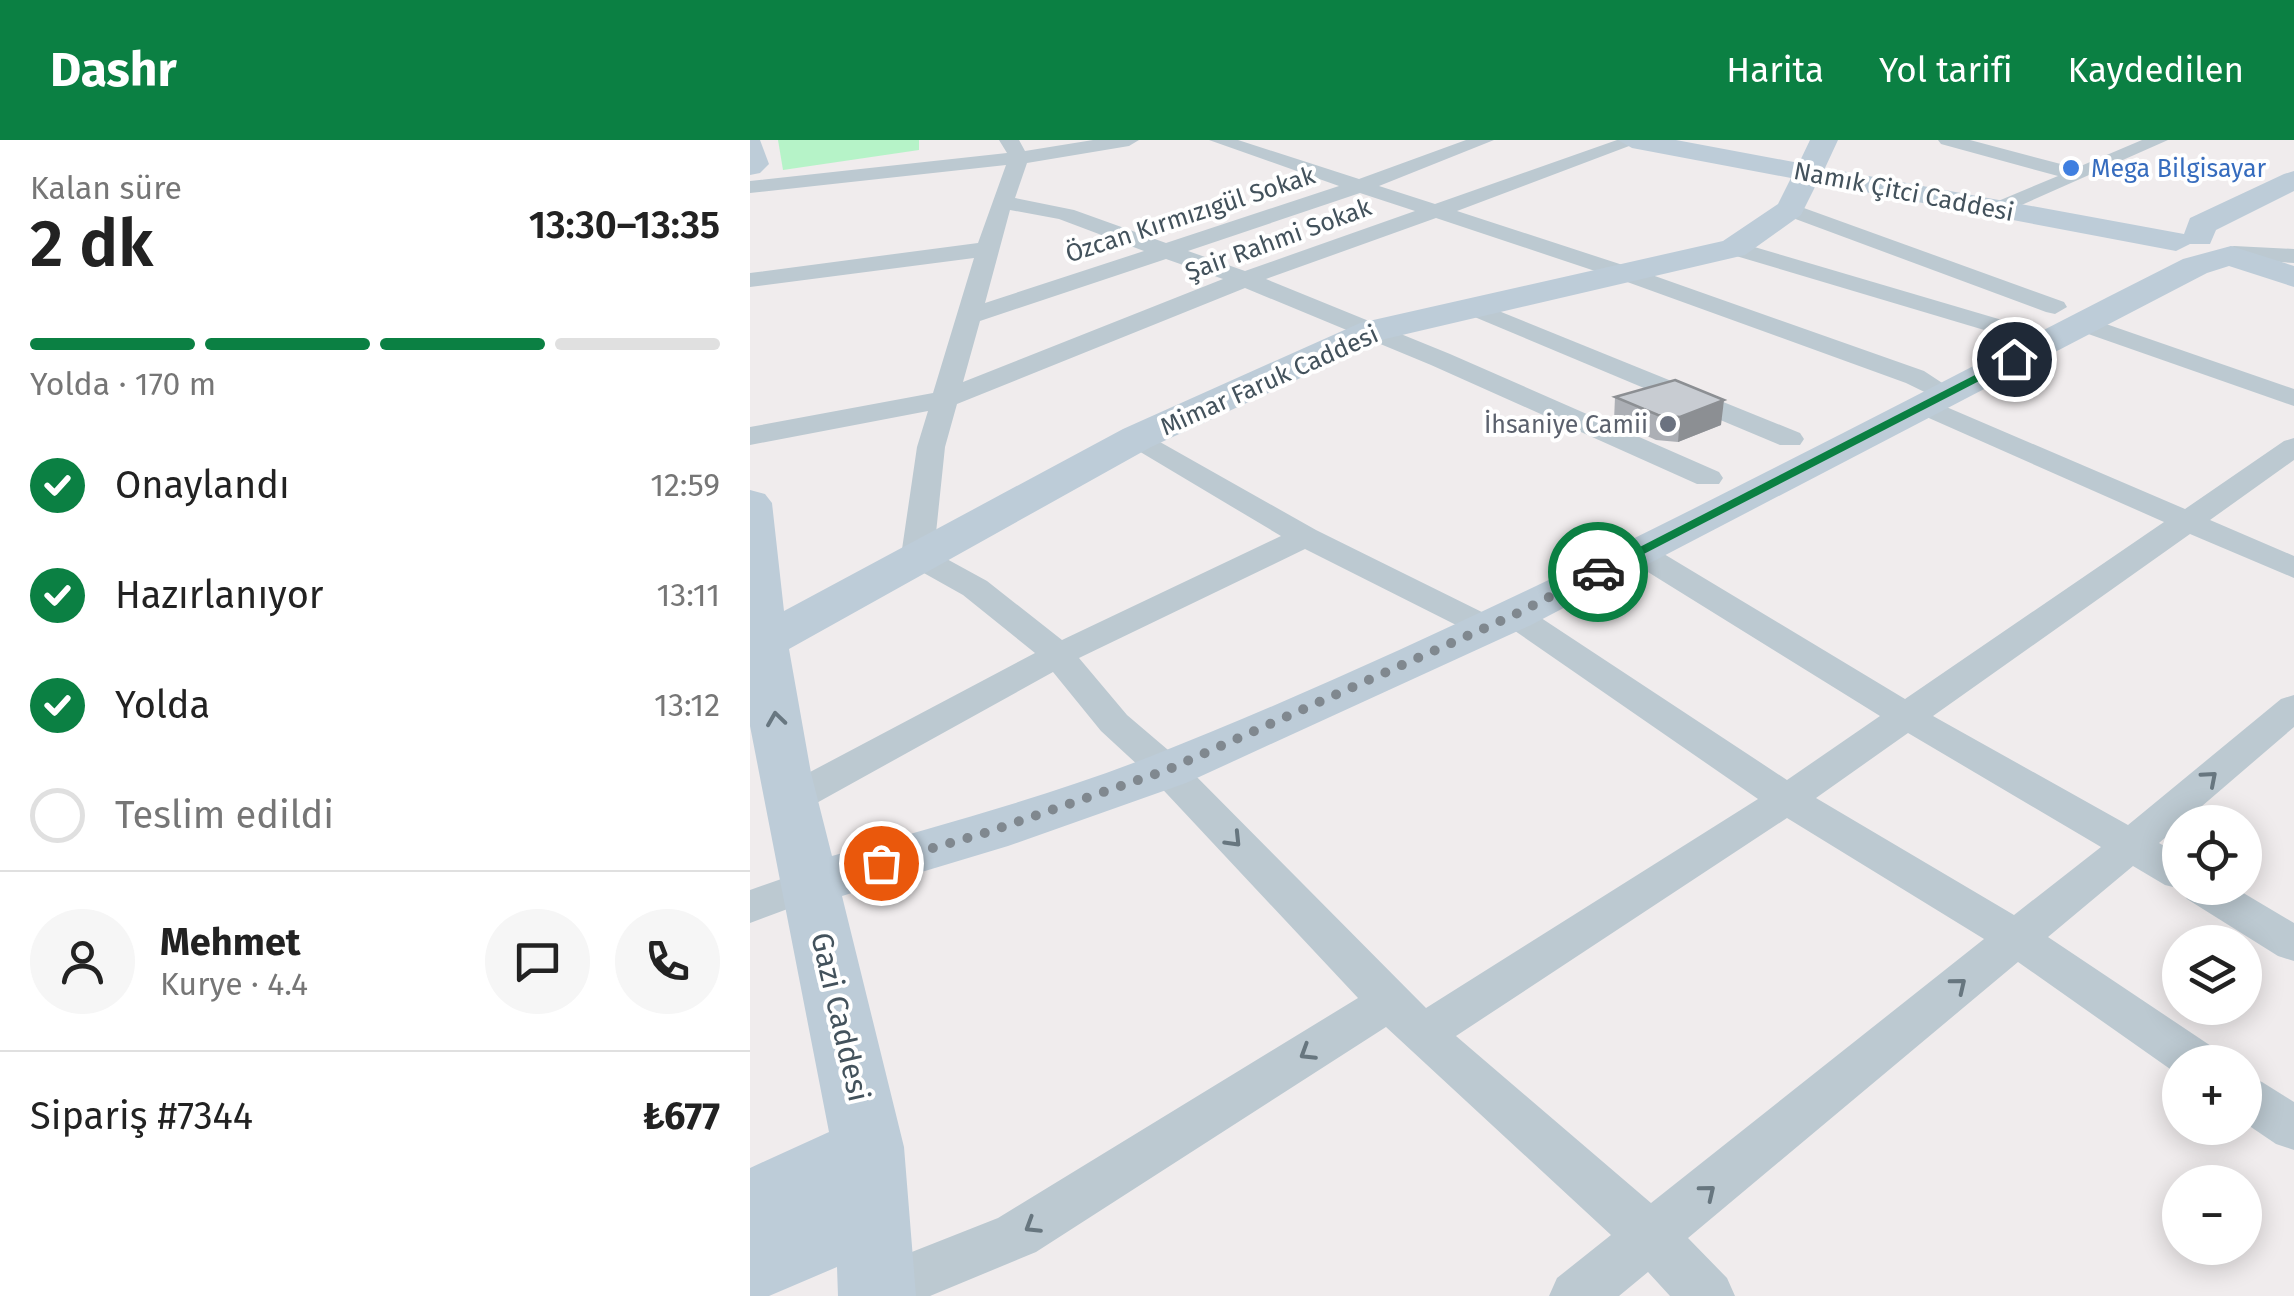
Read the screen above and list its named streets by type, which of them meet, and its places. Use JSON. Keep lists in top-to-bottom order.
{
  "streets": {
    "street": [
      "Namık Çitci Caddesi",
      "Özcan Kırmızıgül Sokak",
      "Şair Rahmi Sokak",
      "Mimar Faruk Caddesi",
      "Gazi Caddesi"
    ]
  },
  "crossings": [
    ["Namık Çitci Caddesi", "Şair Rahmi Sokak"],
    ["Mimar Faruk Caddesi", "Gazi Caddesi"]
  ],
  "places": ["Mega Bilgisayar", "İhsaniye Camii"],
  "page": {
    "header": "Dashr",
    "nav": ["Harita", "Yol tarifi", "Kaydedilen"],
    "heading": ["2 dk", "Kalan süre", "13:30–13:35"],
    "panel": [
      "Mehmet",
      "Kurye · 4.4",
      "Sipariş #7344",
      "₺677"
    ],
    "bar": "Yolda · 170 m",
    "list": [
      ["Onaylandı", "12:59"],
      ["Hazırlanıyor", "13:11"],
      ["Yolda", "13:12"],
      "Teslim edildi"
    ],
    "map_buttons": ["+", "−"]
  }
}
